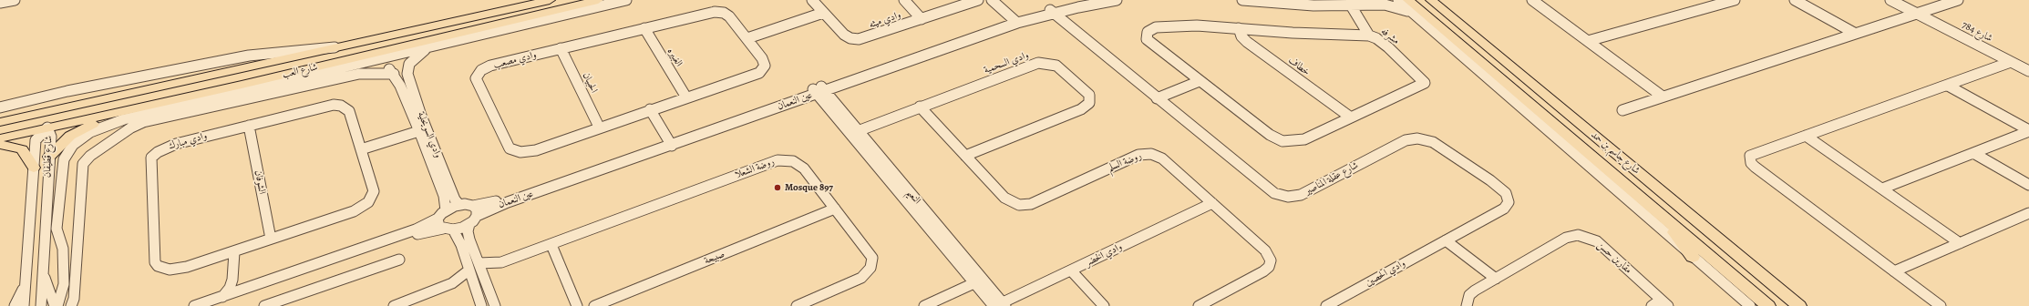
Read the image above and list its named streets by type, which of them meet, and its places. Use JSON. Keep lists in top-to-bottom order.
{
  "streets": {
    "main road": ["شارع العب", "شارع جاسم بن حمد"],
    "street": [
      "وادي ميثه",
      "شارع 784",
      "مشرفه",
      "الغبيره",
      "وادي مصعب",
      "وادي السحمية",
      "خطاف",
      "الحبيان",
      "عين النعمان",
      "وادي السويحلية",
      "وادي مبارك",
      "شارع قطيفان",
      "روضة السلم",
      "روضة الشعلا",
      "شارع عقلة المناصير",
      "الشوفان",
      "النعيم",
      "وادي الخضر",
      "صبيحة",
      "مقارين حسن",
      "وادي الحصين"
    ]
  },
  "crossings": [
    ["مشرفه", "خطاف"],
    ["الغبيره", "وادي مصعب"],
    ["وادي مصعب", "الحبيان"],
    ["وادي السحمية", "روضة السلم"],
    ["وادي السحمية", "النعيم"],
    ["شارع العب", "شارع قطيفان"],
    ["عين النعمان", "شارع عقلة المناصير"],
    ["عين النعمان", "النعيم"],
    ["وادي مبارك", "الشوفان"],
    ["روضة السلم", "وادي الخضر"],
    ["روضة الشعلا", "صبيحة"],
    ["شارع عقلة المناصير", "وادي الحصين"],
    ["النعيم", "وادي الخضر"]
  ],
  "places": ["Mosque 897"]
}
